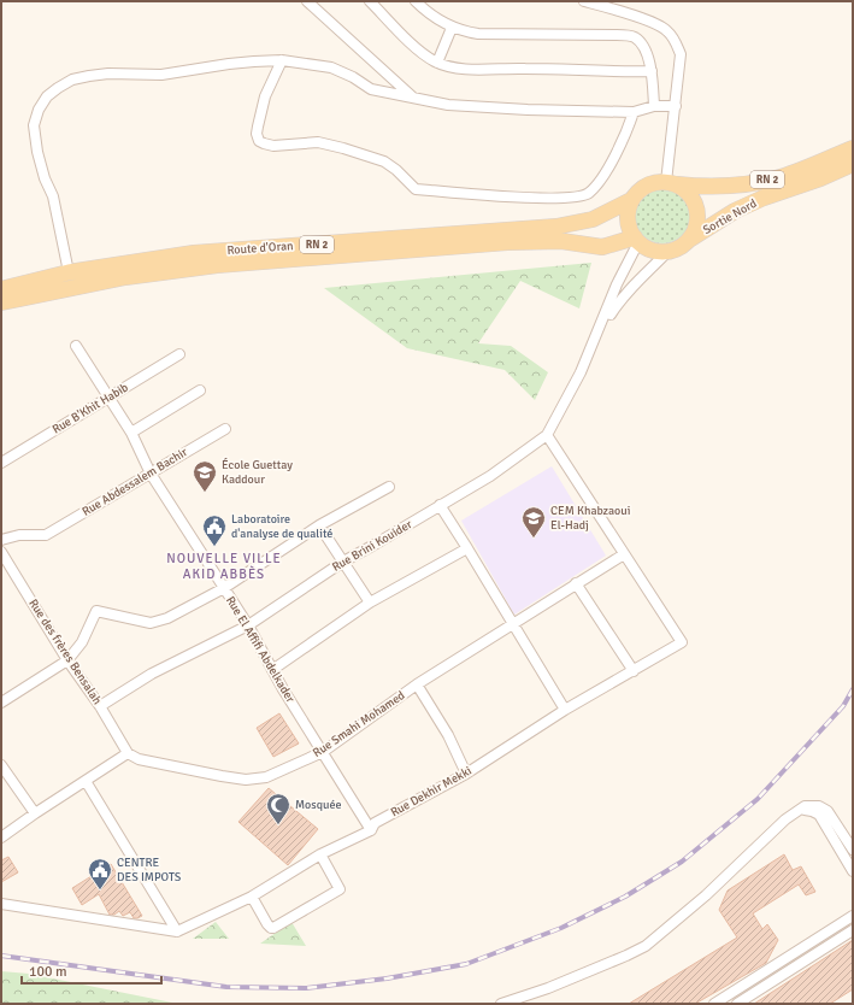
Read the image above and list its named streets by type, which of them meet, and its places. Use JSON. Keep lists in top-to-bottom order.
{
  "streets": {
    "main road": ["RN 2", "Sortie Nord", "Route d'Oran"],
    "street": [
      "Rue B'Khit Habib",
      "Rue Abdessalem Bachir",
      "Rue Brini Kouider",
      "Rue El Affifi Abdelkader",
      "Rue des frères Bensalah",
      "Rue Smahi Mohamed",
      "Rue Dekhir Mekki"
    ]
  },
  "crossings": [
    ["RN 2", "Sortie Nord"],
    ["RN 2", "Route d'Oran"],
    ["Sortie Nord", "Route d'Oran"],
    ["Rue B'Khit Habib", "Rue El Affifi Abdelkader"],
    ["Rue Abdessalem Bachir", "Rue El Affifi Abdelkader"],
    ["Rue Brini Kouider", "Rue El Affifi Abdelkader"],
    ["Rue Brini Kouider", "Rue des frères Bensalah"],
    ["Rue El Affifi Abdelkader", "Rue Smahi Mohamed"],
    ["Rue El Affifi Abdelkader", "Rue Dekhir Mekki"],
    ["Rue des frères Bensalah", "Rue Smahi Mohamed"],
    ["Rue Smahi Mohamed", "Rue Dekhir Mekki"]
  ],
  "districts": ["NOUVELLE VILLE AKID ABBÈS"],
  "places": {
    "school or university": ["École Guettay Kaddour", "CEM Khabzaoui El-Hadj"],
    "public building": ["Laboratoire d'analyse de qualité", "CENTRE DES IMPOTS"],
    "mosque": ["Mosquée"]
  },
  "scale_bar": "100 m"
}
